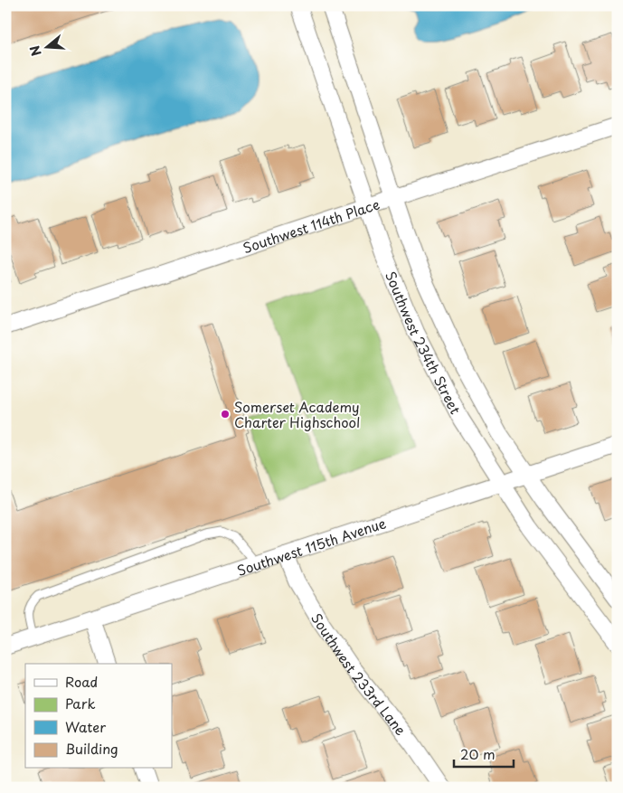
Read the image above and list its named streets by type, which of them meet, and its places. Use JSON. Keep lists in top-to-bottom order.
{
  "streets": {
    "street": [
      "Southwest 114th Place",
      "Southwest 234th Street",
      "Southwest 115th Avenue",
      "Southwest 233rd Lane"
    ]
  },
  "crossings": [
    ["Southwest 114th Place", "Southwest 234th Street"],
    ["Southwest 234th Street", "Southwest 115th Avenue"],
    ["Southwest 115th Avenue", "Southwest 233rd Lane"]
  ],
  "places": ["Somerset Academy Charter Highschool"],
  "legend": [
    "Road",
    "Park",
    "Water",
    "Building"
  ],
  "scale_bar": "20 m",
  "north": "left"
}
